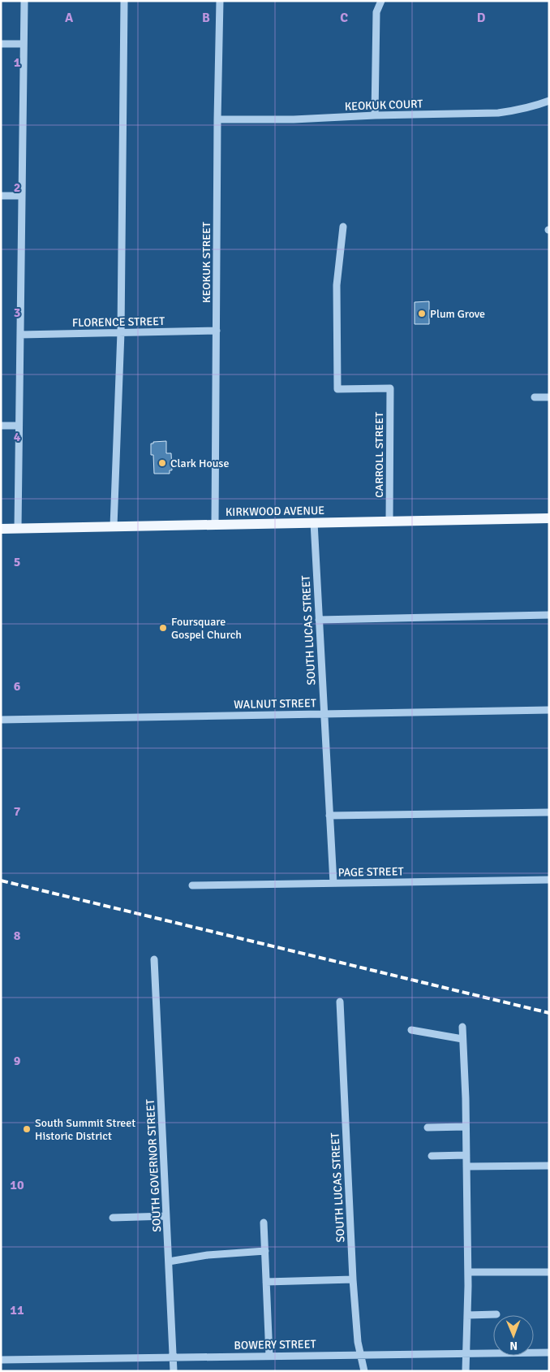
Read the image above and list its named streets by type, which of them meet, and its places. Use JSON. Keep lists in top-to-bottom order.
{
  "streets": {
    "main road": ["KIRKWOOD AVENUE"],
    "street": [
      "KEOKUK COURT",
      "KEOKUK STREET",
      "FLORENCE STREET",
      "CARROLL STREET",
      "SOUTH LUCAS STREET",
      "WALNUT STREET",
      "PAGE STREET",
      "SOUTH GOVERNOR STREET",
      "BOWERY STREET"
    ]
  },
  "crossings": [
    ["KEOKUK COURT", "KEOKUK STREET"],
    ["KEOKUK STREET", "FLORENCE STREET"],
    ["KEOKUK STREET", "KIRKWOOD AVENUE"],
    ["CARROLL STREET", "KIRKWOOD AVENUE"],
    ["KIRKWOOD AVENUE", "SOUTH LUCAS STREET"],
    ["SOUTH LUCAS STREET", "WALNUT STREET"],
    ["SOUTH LUCAS STREET", "PAGE STREET"],
    ["SOUTH LUCAS STREET", "BOWERY STREET"],
    ["SOUTH GOVERNOR STREET", "BOWERY STREET"]
  ],
  "places": [
    "Plum Grove",
    "Clark House",
    "Foursquare Gospel Church",
    "South Summit Street Historic District"
  ],
  "north": "bottom",
  "grid": {
    "columns": [
      "A",
      "B",
      "C",
      "D"
    ],
    "rows": [
      "1",
      "2",
      "3",
      "4",
      "5",
      "6",
      "7",
      "8",
      "9",
      "10",
      "11"
    ]
  }
}
